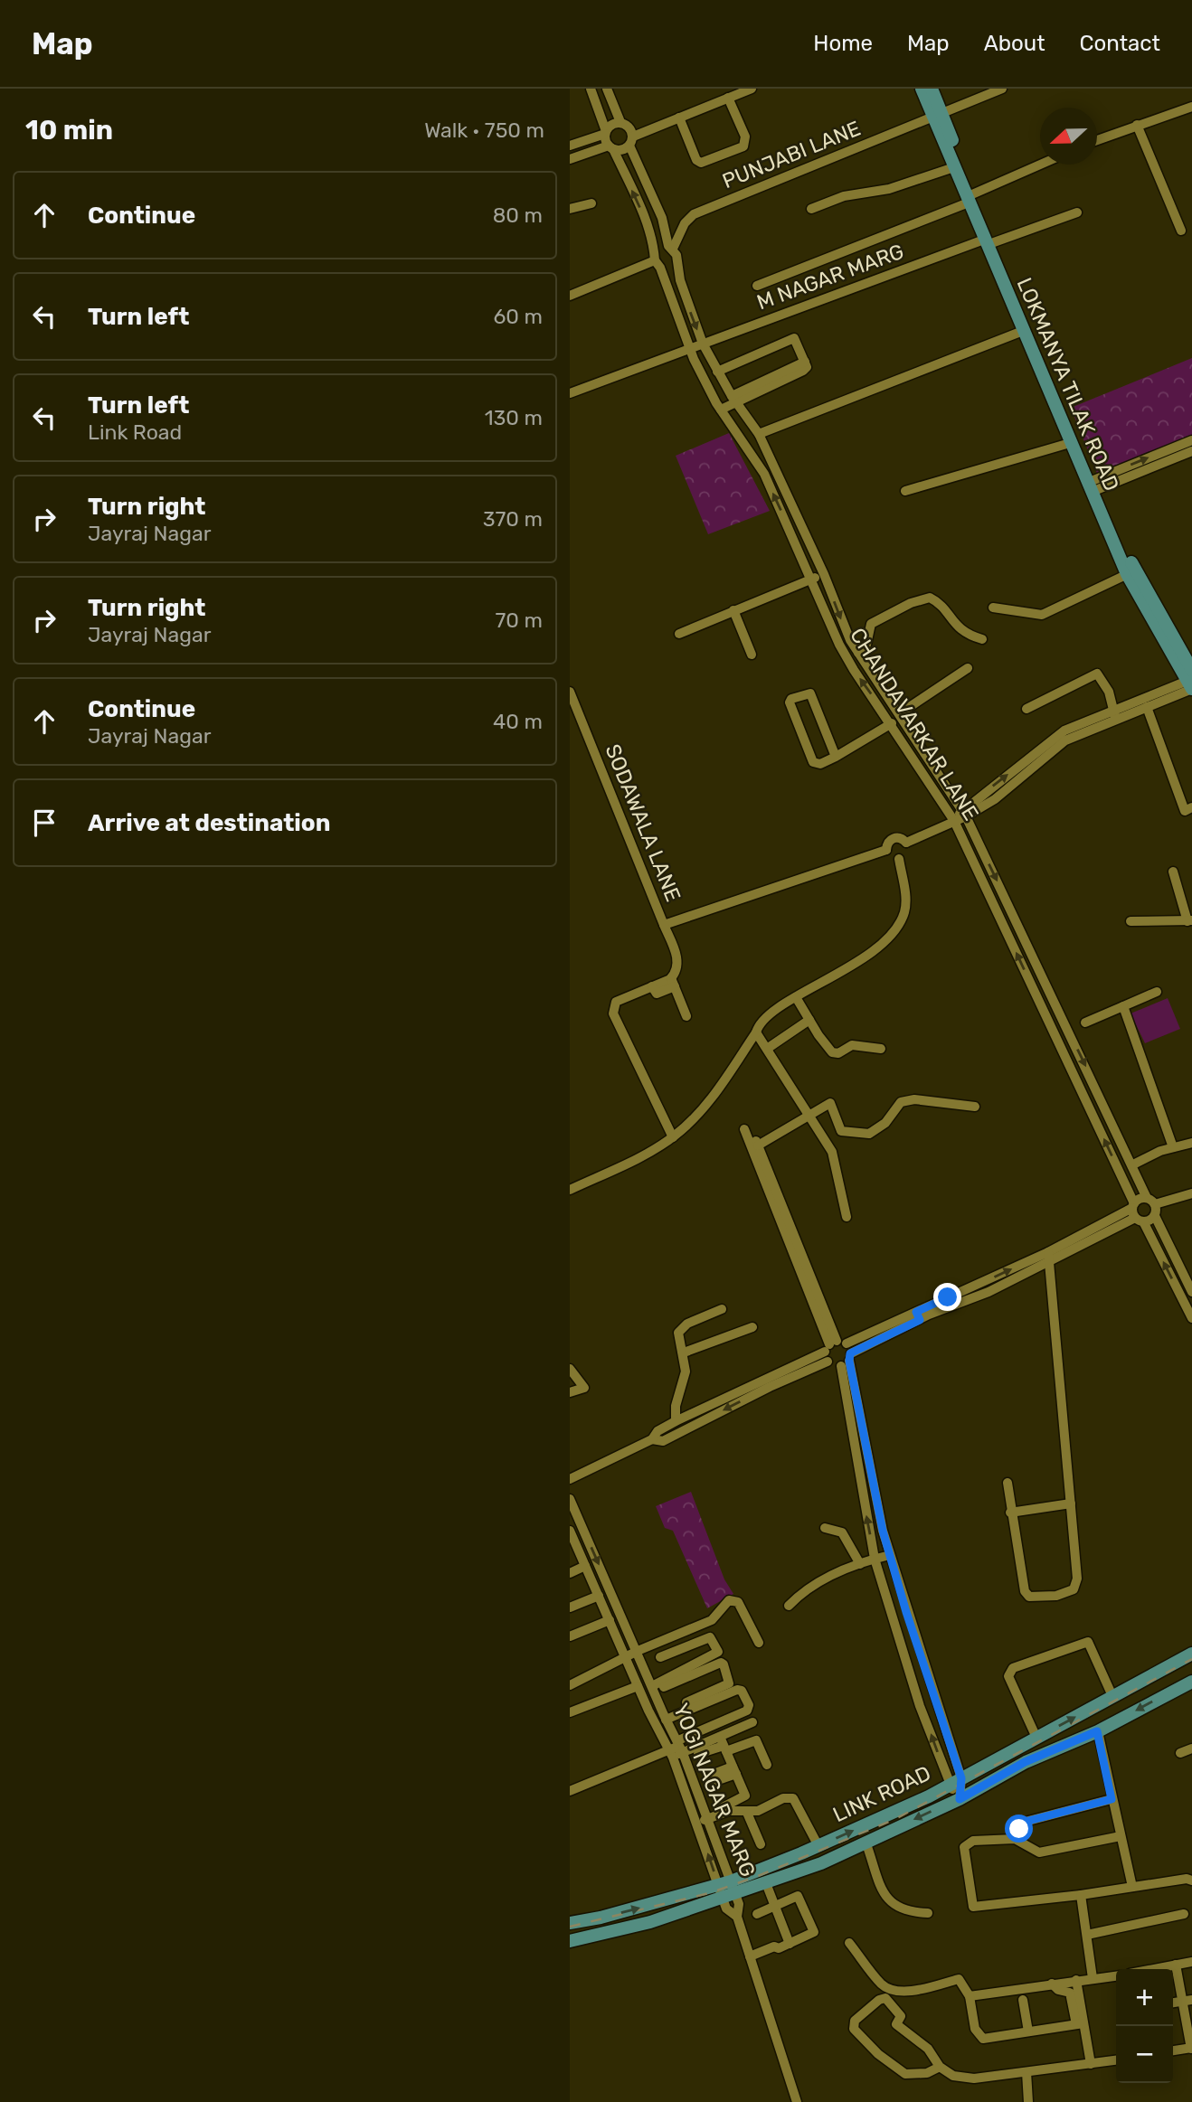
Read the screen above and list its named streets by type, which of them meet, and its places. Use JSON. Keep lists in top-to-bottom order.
{
  "streets": {
    "main road": ["LOKMANYA TILAK ROAD", "LINK ROAD"],
    "street": [
      "PUNJABI LANE",
      "M NAGAR MARG",
      "CHANDAVARKAR LANE",
      "SODAWALA LANE",
      "YOGI NAGAR MARG"
    ]
  },
  "crossings": [
    ["PUNJABI LANE", "LOKMANYA TILAK ROAD"],
    ["PUNJABI LANE", "CHANDAVARKAR LANE"],
    ["M NAGAR MARG", "LOKMANYA TILAK ROAD"],
    ["M NAGAR MARG", "CHANDAVARKAR LANE"],
    ["YOGI NAGAR MARG", "LINK ROAD"]
  ],
  "north": "left",
  "page": {
    "header": "Map",
    "nav": [
      "Home",
      "Map",
      "About",
      "Contact"
    ],
    "heading": ["10 min", "Walk · 750 m"],
    "list": [
      ["Continue", "80 m"],
      ["Turn left", "60 m"],
      ["Turn left", "Link Road", "130 m"],
      ["Turn right", "Jayraj Nagar", "370 m"],
      ["Turn right", "Jayraj Nagar", "70 m"],
      ["Continue", "Jayraj Nagar", "40 m"],
      "Arrive at destination"
    ],
    "map_buttons": ["+", "−"]
  }
}
